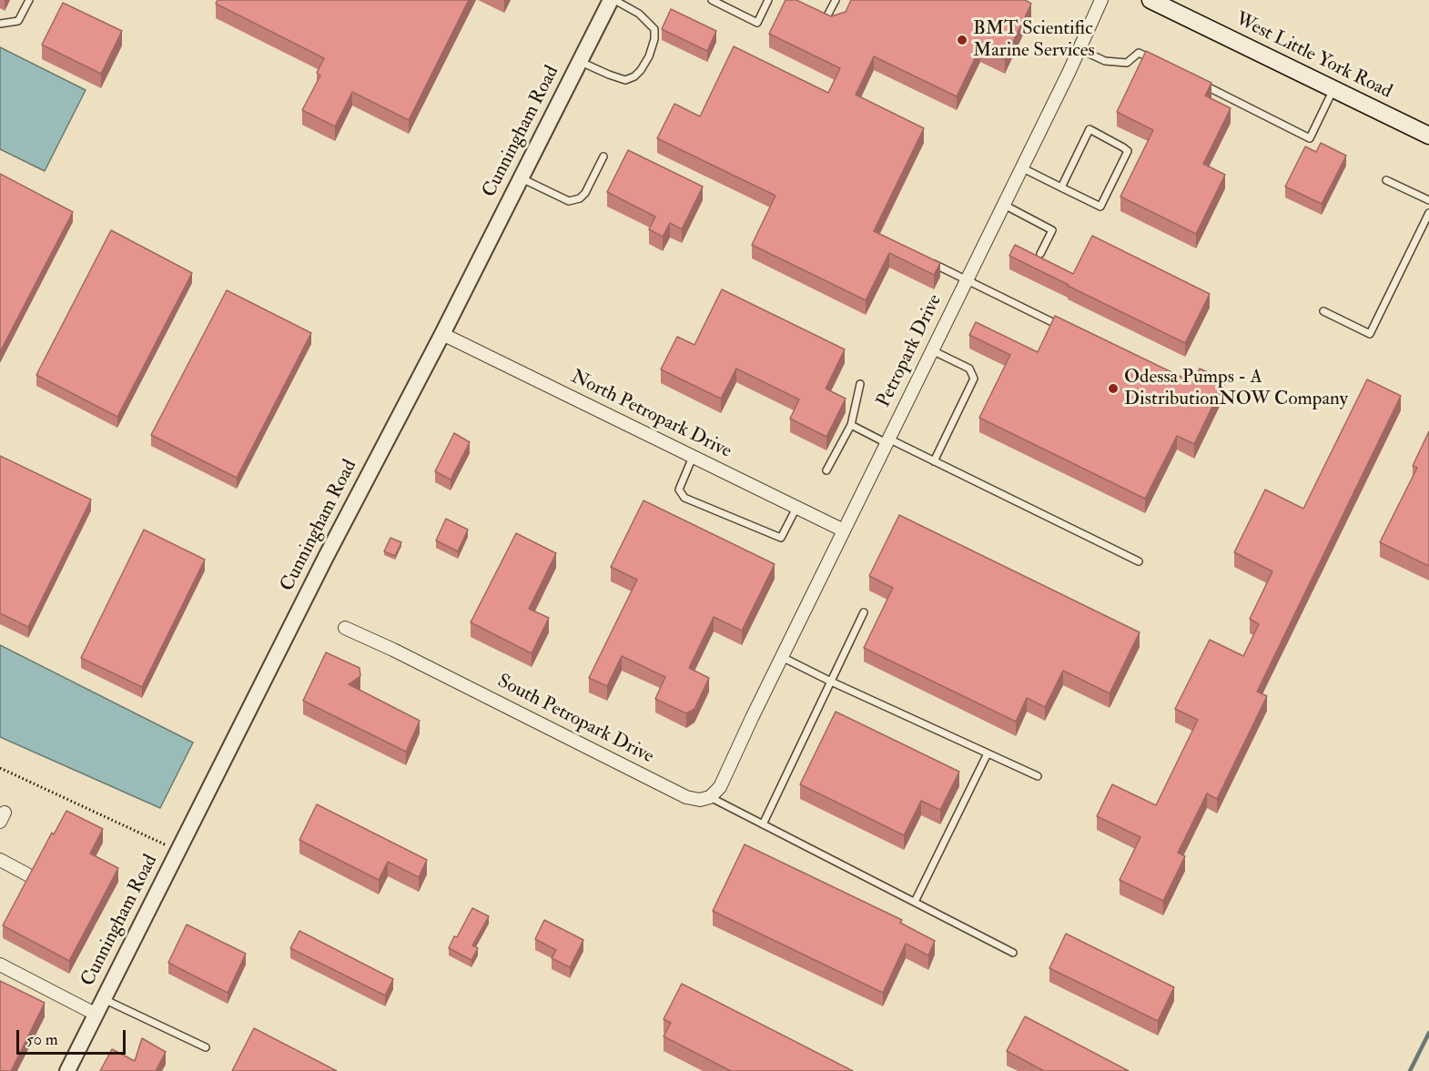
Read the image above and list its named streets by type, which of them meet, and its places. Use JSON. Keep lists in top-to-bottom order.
{
  "streets": {
    "main road": ["West Little York Road"],
    "street": [
      "Cunningham Road",
      "Petropark Drive",
      "North Petropark Drive",
      "South Petropark Drive"
    ]
  },
  "crossings": [
    ["Cunningham Road", "North Petropark Drive"],
    ["Petropark Drive", "North Petropark Drive"],
    ["Petropark Drive", "South Petropark Drive"]
  ],
  "places": ["BMT Scientific Marine Services", "Odessa Pumps - A DistributionNOW Company"],
  "scale_bar": "50 m"
}
